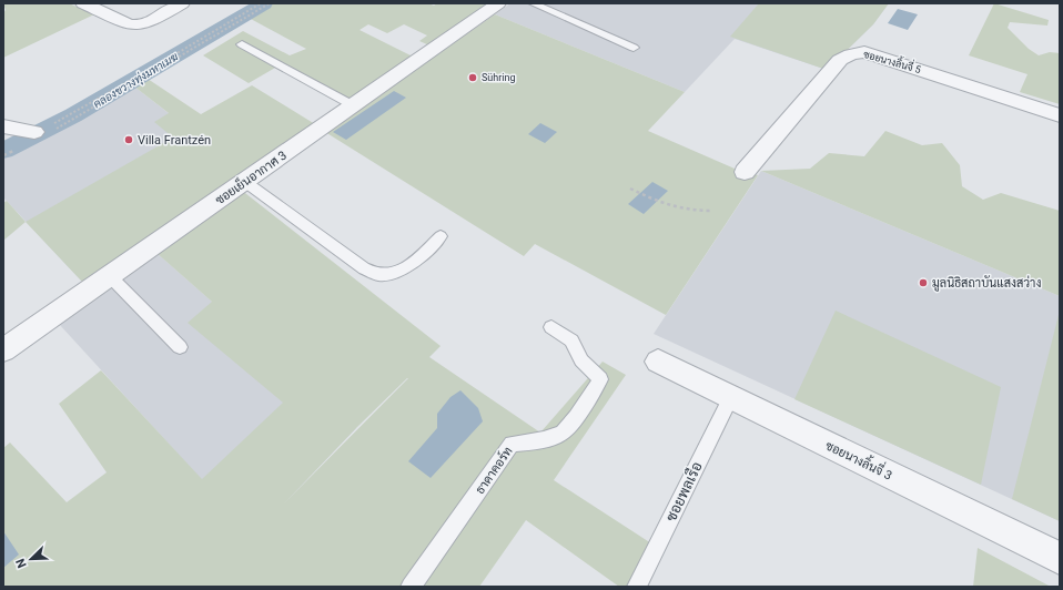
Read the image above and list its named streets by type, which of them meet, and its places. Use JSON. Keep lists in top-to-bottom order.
{
  "streets": {
    "street": ["ซอยนางลิ้นจี่ 5", "ซอยเย็นอากาศ 3", "ซอยนางลิ้นจี่ 3"],
    "lane": ["ธาดาคอร์ท", "ซอยพลเรือ"]
  },
  "crossings": [
    ["ซอยนางลิ้นจี่ 3", "ซอยพลเรือ"]
  ],
  "water": ["คลองขวางทุ่งมหาเมฆ"],
  "places": ["Sühring", "Villa Frantzén", "มูลนิธิสถาบันแสงสว่าง"],
  "north": "bottom left"
}
